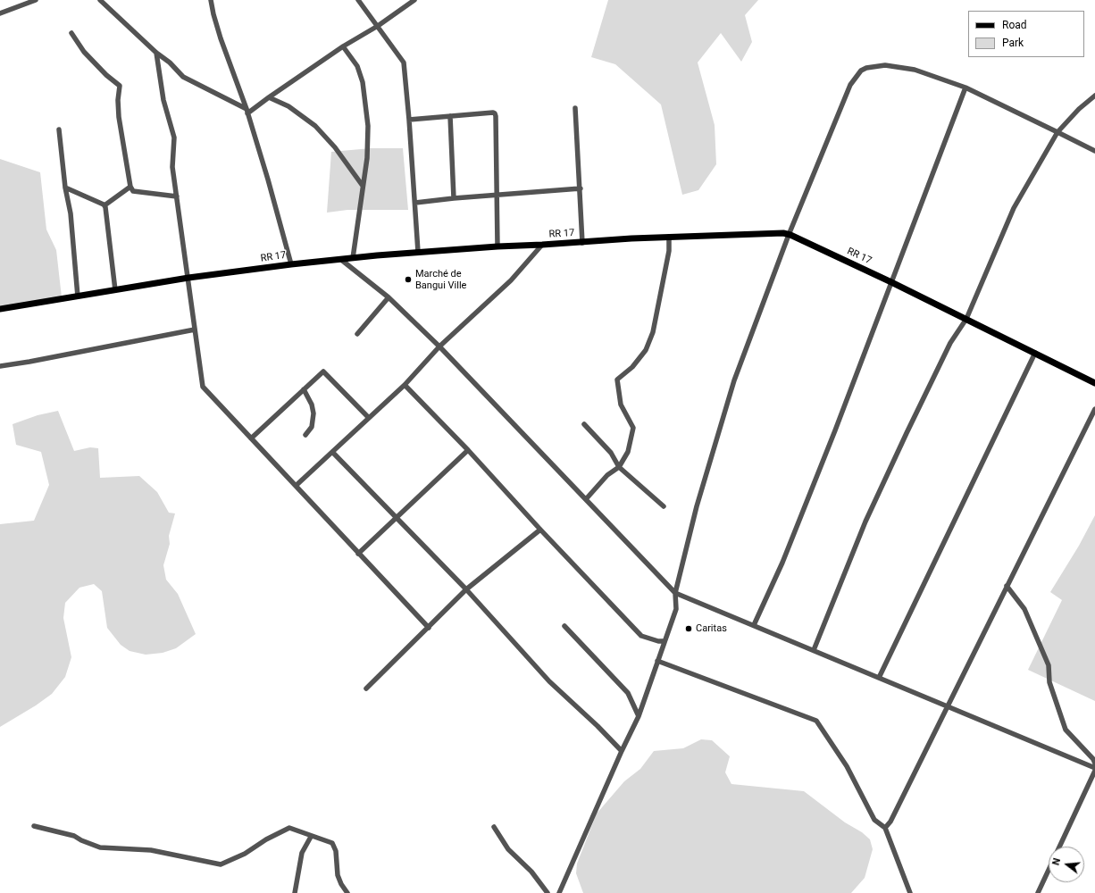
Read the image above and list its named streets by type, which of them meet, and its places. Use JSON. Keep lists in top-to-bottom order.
{
  "streets": {
    "main road": ["RR 17"]
  },
  "places": ["Marché de Bangui Ville", "Caritas"],
  "legend": ["Road", "Park"],
  "north": "left"
}
